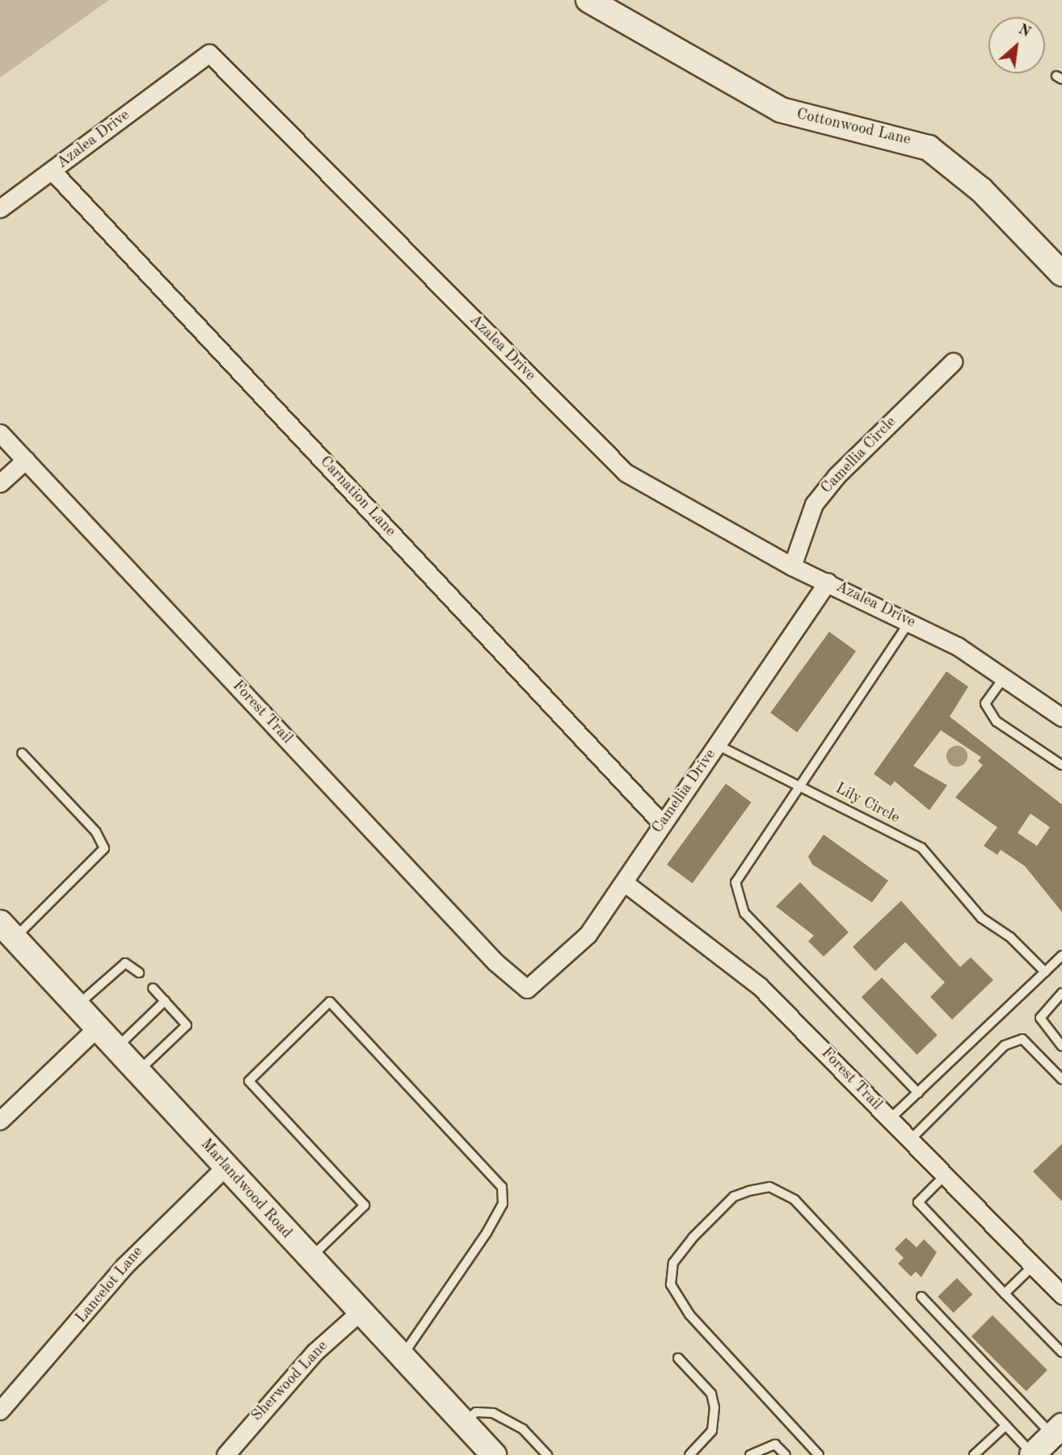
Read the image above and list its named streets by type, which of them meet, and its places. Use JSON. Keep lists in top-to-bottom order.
{
  "streets": {
    "street": [
      "Cottonwood Lane",
      "Azalea Drive",
      "Camellia Circle",
      "Carnation Lane",
      "Forest Trail",
      "Camellia Drive",
      "Marlandwood Road",
      "Lancelot Lane",
      "Sherwood Lane"
    ],
    "lane": ["Lily Circle"]
  },
  "crossings": [
    ["Azalea Drive", "Camellia Circle"],
    ["Azalea Drive", "Carnation Lane"],
    ["Azalea Drive", "Camellia Drive"],
    ["Carnation Lane", "Camellia Drive"],
    ["Forest Trail", "Camellia Drive"],
    ["Camellia Drive", "Lily Circle"],
    ["Marlandwood Road", "Lancelot Lane"],
    ["Marlandwood Road", "Sherwood Lane"]
  ],
  "north": "top right"
}
